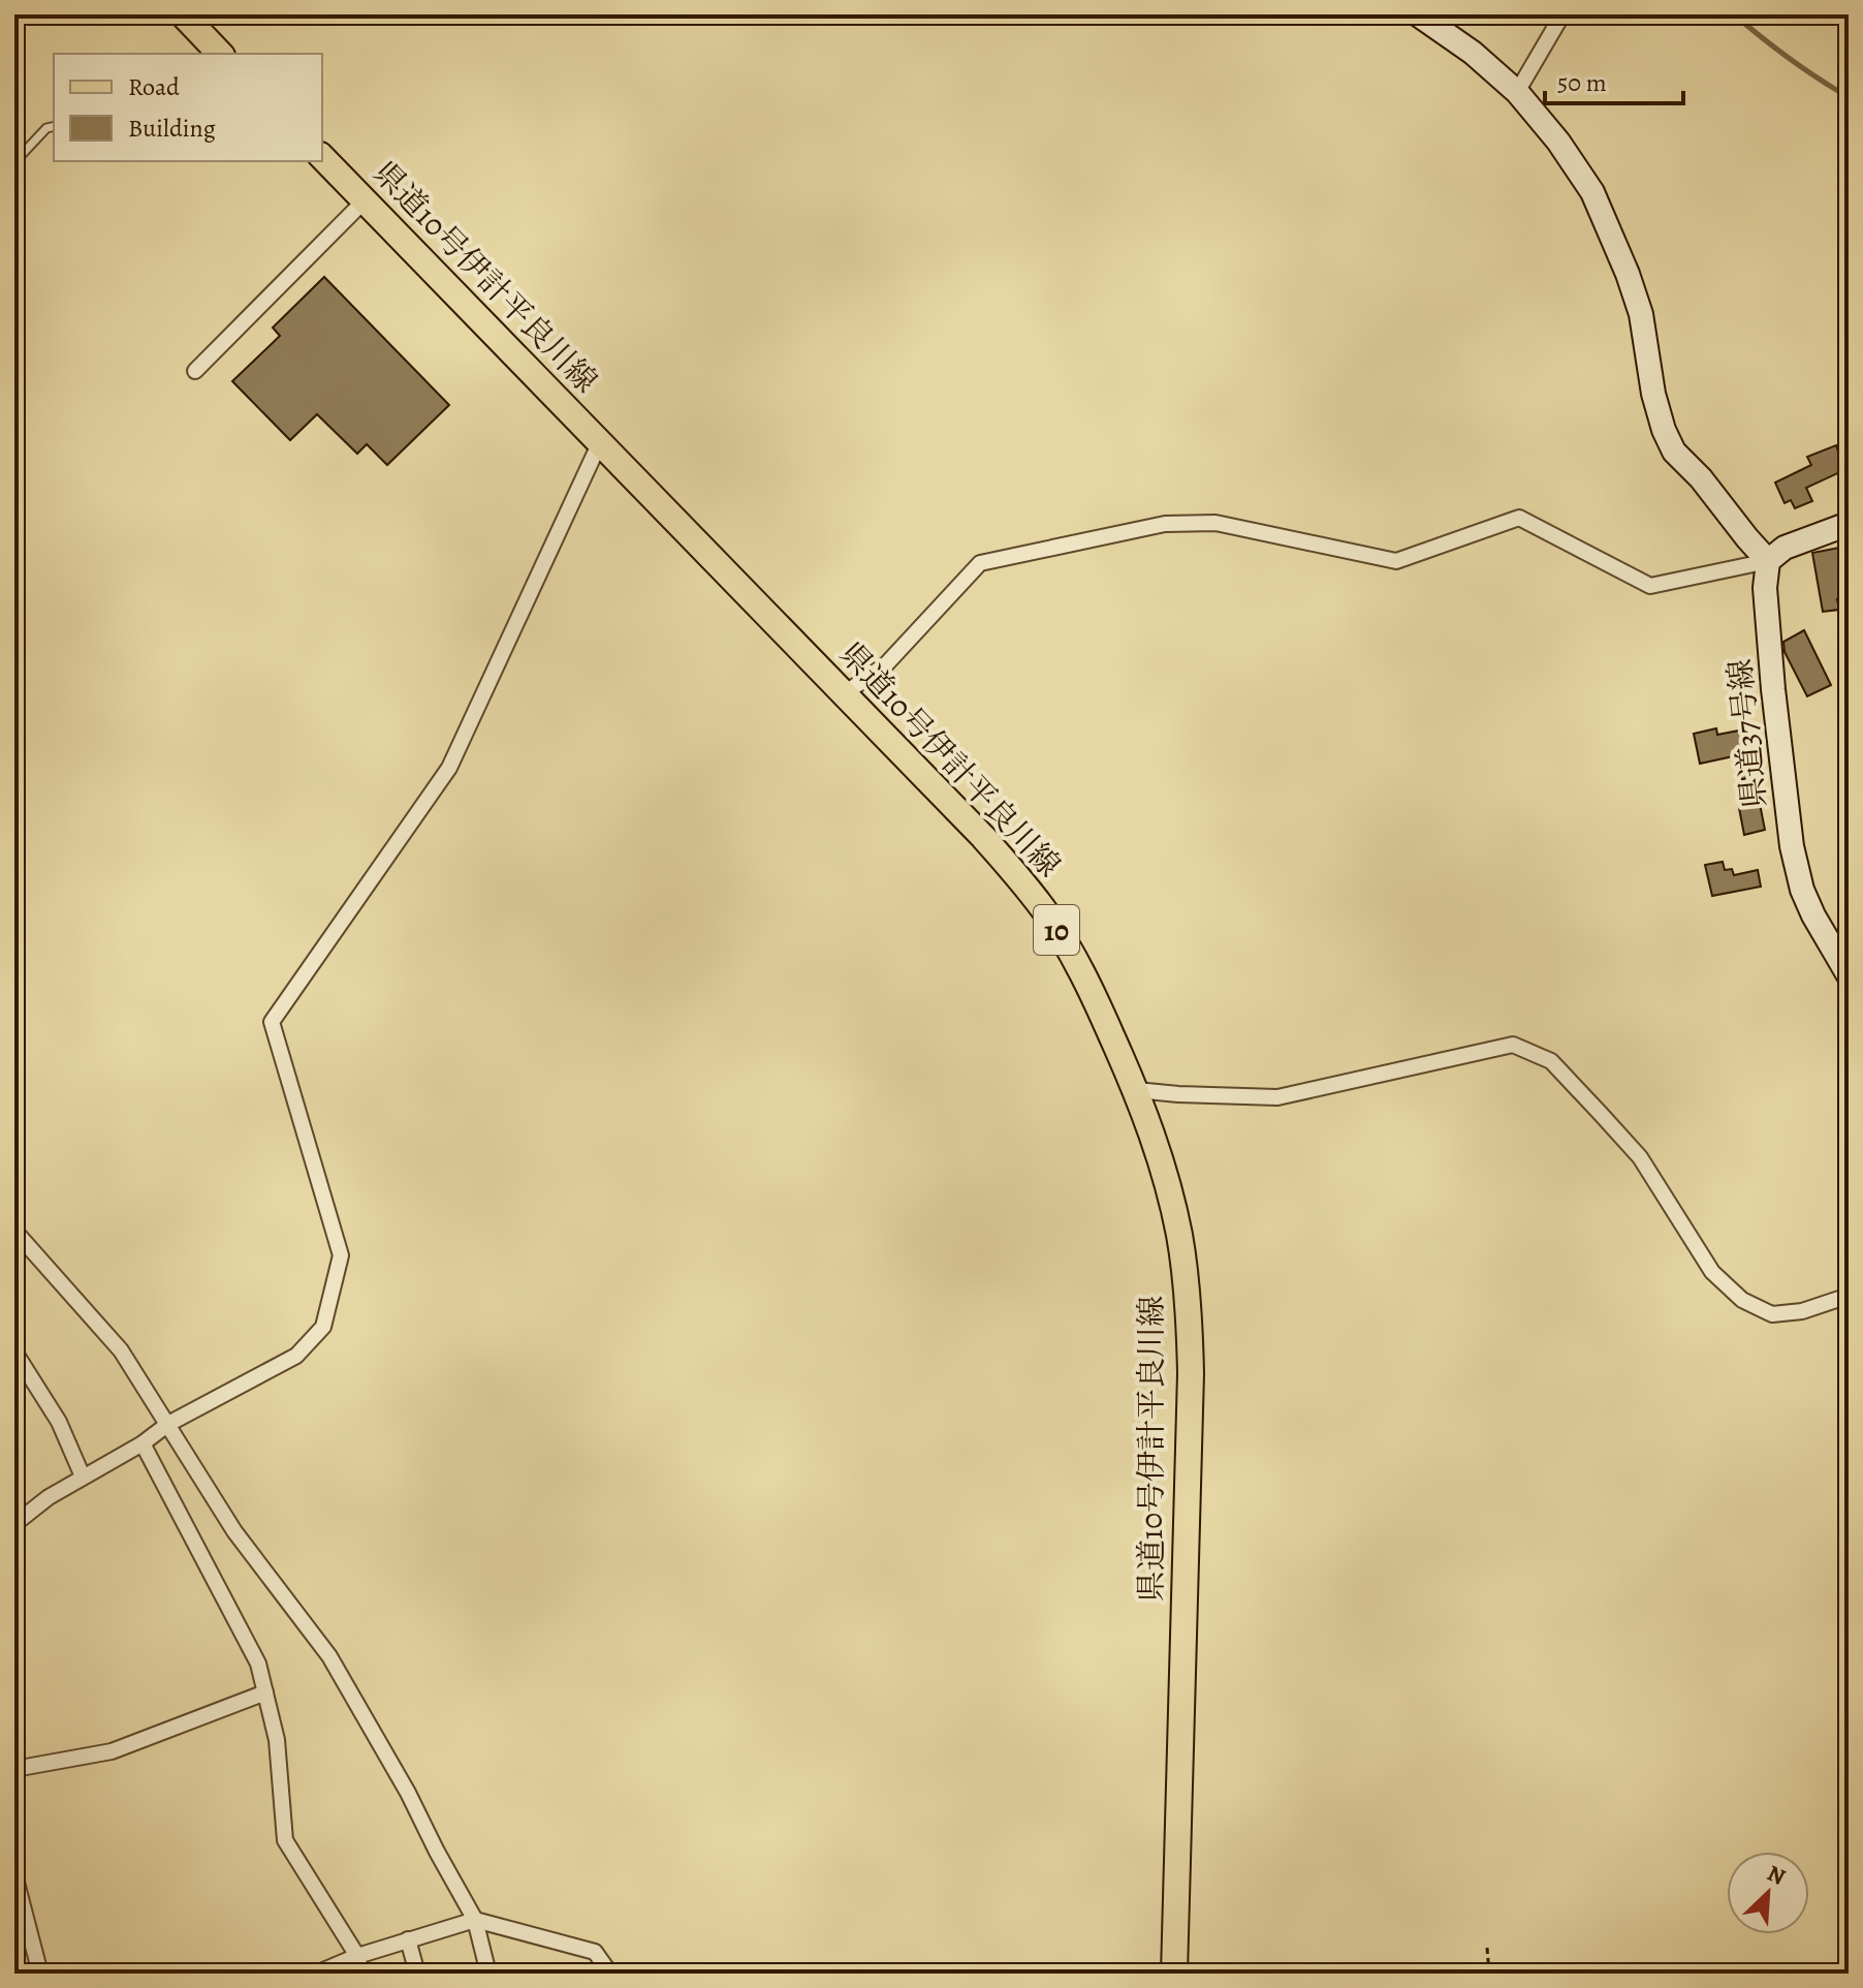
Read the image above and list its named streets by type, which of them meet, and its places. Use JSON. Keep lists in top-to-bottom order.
{
  "streets": {
    "main road": ["県道10号伊計平良川線", "10"],
    "street": ["県道37号線"]
  },
  "legend": ["Road", "Building"],
  "scale_bar": "50 m",
  "north": "top right"
}
